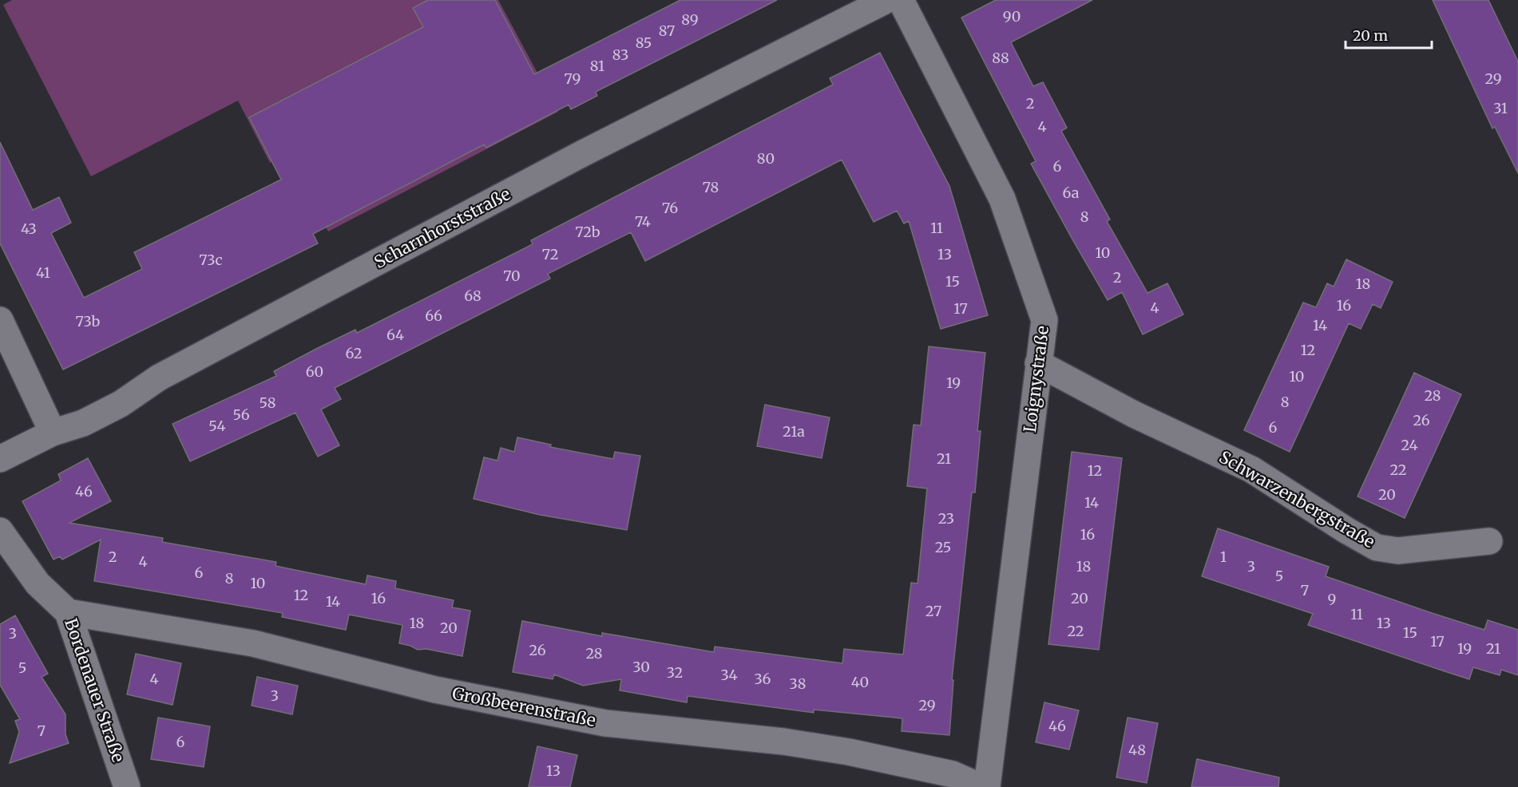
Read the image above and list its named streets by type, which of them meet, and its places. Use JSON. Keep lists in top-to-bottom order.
{
  "streets": {
    "street": [
      "Scharnhorststraße",
      "Loignystraße",
      "Schwarzenbergstraße",
      "Bordenauer Straße",
      "Großbeerenstraße"
    ]
  },
  "crossings": [
    ["Loignystraße", "Schwarzenbergstraße"],
    ["Bordenauer Straße", "Großbeerenstraße"]
  ],
  "house_numbers": [
    "90",
    "89",
    "87",
    "85",
    "83",
    "88",
    "81",
    "79",
    "29",
    "2",
    "31",
    "4",
    "80",
    "6",
    "78",
    "6a",
    "76",
    "8",
    "74",
    "11",
    "43",
    "72b",
    "10",
    "72",
    "13",
    "73c",
    "41",
    "70",
    "2",
    "15",
    "18",
    "68",
    "16",
    "4",
    "17",
    "66",
    "73b",
    "14",
    "64",
    "12",
    "62",
    "60",
    "10",
    "19",
    "28",
    "8",
    "58",
    "56",
    "26",
    "54",
    "6",
    "21a",
    "24",
    "21",
    "22",
    "12",
    "46",
    "20",
    "14",
    "23",
    "16",
    "25",
    "2",
    "1",
    "4",
    "18",
    "3",
    "6",
    "5",
    "8",
    "10",
    "7",
    "12",
    "16",
    "20",
    "9",
    "14",
    "27",
    "11",
    "18",
    "13",
    "20",
    "22",
    "15",
    "3",
    "17",
    "19",
    "21",
    "26",
    "28",
    "30",
    "5",
    "32",
    "34",
    "4",
    "36",
    "40",
    "38",
    "3",
    "29",
    "46",
    "7",
    "6",
    "48",
    "13"
  ],
  "scale_bar": "20 m"
}
